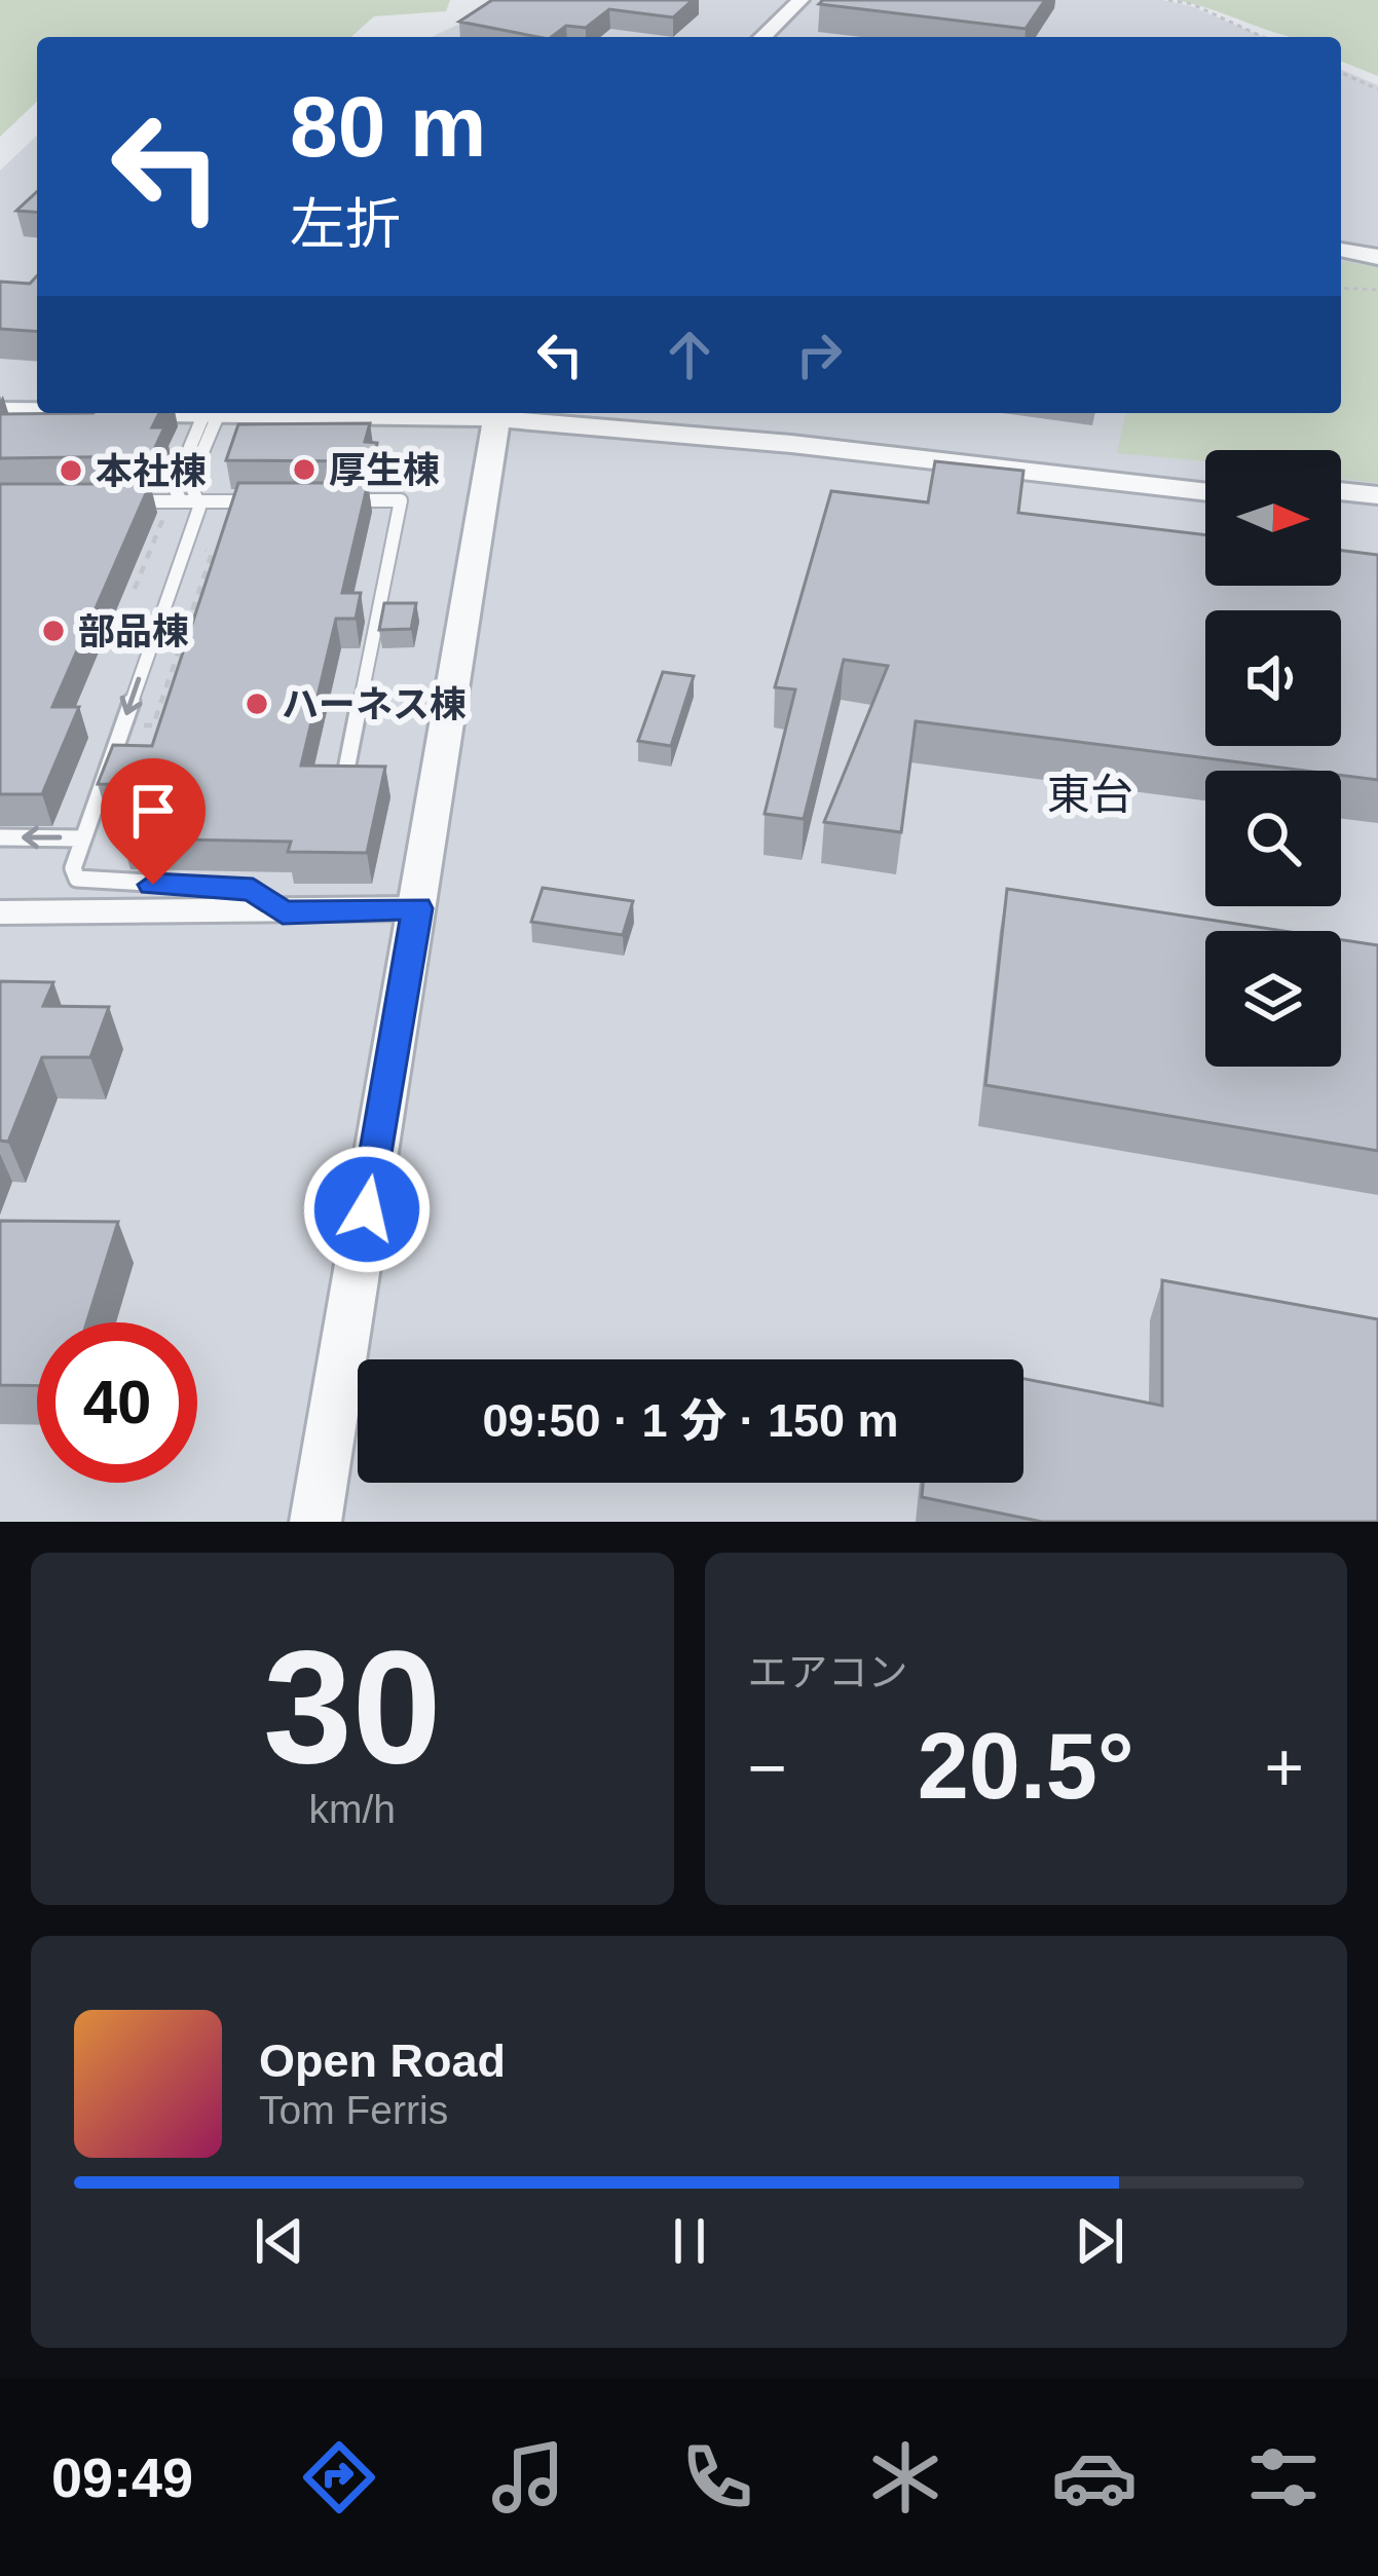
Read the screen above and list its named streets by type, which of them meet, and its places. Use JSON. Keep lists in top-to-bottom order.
{
  "districts": ["東台"],
  "places": [
    "厚生棟",
    "本社棟",
    "部品棟",
    "ハーネス棟"
  ],
  "north": "right",
  "page": {
    "turn": ["80 m", "左折"],
    "limit": "40",
    "trip": "09:50 · 1 分 · 150 m",
    "tile": [
      ["30", "km/h"],
      "エアコン"
    ],
    "heat": ["−", "20.5°", "+"],
    "song": ["Open Road", "Tom Ferris"],
    "tabs": "09:49"
  }
}
